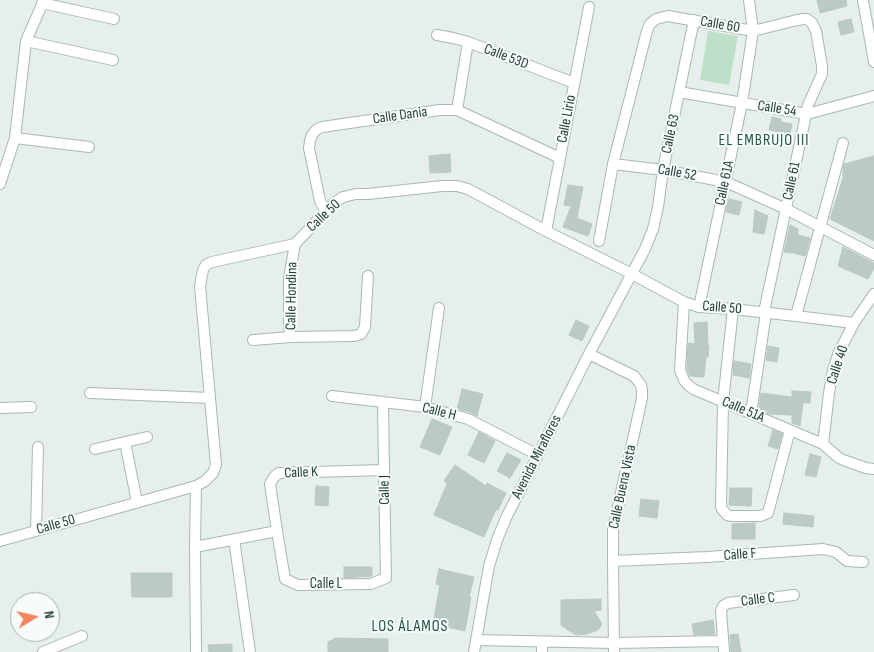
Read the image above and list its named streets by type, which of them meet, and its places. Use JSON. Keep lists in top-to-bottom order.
{
  "streets": {
    "street": [
      "Calle 60",
      "Calle 53D",
      "Calle 54",
      "Calle Dania",
      "Calle Lirio",
      "Calle 63",
      "Calle 52",
      "Calle 61",
      "Calle 61A",
      "Calle 50",
      "Calle Hondina",
      "Calle 40",
      "Calle 51A",
      "Calle H",
      "Avenida Miraflores",
      "Calle K",
      "Calle Buena Vista",
      "Calle J",
      "Calle F",
      "Calle L",
      "Calle C"
    ]
  },
  "crossings": [
    ["Calle 60", "Calle 63"],
    ["Calle 60", "Calle 52"],
    ["Calle 60", "Calle 61"],
    ["Calle 60", "Calle 61A"],
    ["Calle 53D", "Calle Lirio"],
    ["Calle 54", "Calle 63"],
    ["Calle 54", "Calle 61"],
    ["Calle 54", "Calle 61A"],
    ["Calle Dania", "Calle Lirio"],
    ["Calle Dania", "Calle 50"],
    ["Calle Lirio", "Calle 50"],
    ["Calle 63", "Calle 52"],
    ["Calle 63", "Calle 50"],
    ["Calle 63", "Avenida Miraflores"],
    ["Calle 52", "Calle 61"],
    ["Calle 52", "Calle 61A"],
    ["Calle 61", "Calle 50"],
    ["Calle 61", "Calle 51A"],
    ["Calle 61A", "Calle 50"],
    ["Calle 50", "Calle Hondina"],
    ["Calle 50", "Calle 40"],
    ["Calle 50", "Calle 51A"],
    ["Calle 50", "Avenida Miraflores"],
    ["Calle 40", "Calle 51A"],
    ["Calle H", "Avenida Miraflores"],
    ["Calle H", "Calle J"],
    ["Avenida Miraflores", "Calle Buena Vista"],
    ["Calle K", "Calle J"],
    ["Calle K", "Calle L"],
    ["Calle Buena Vista", "Calle F"],
    ["Calle J", "Calle L"]
  ],
  "districts": ["EL EMBRUJO III", "LOS ÁLAMOS"],
  "north": "right"
}
